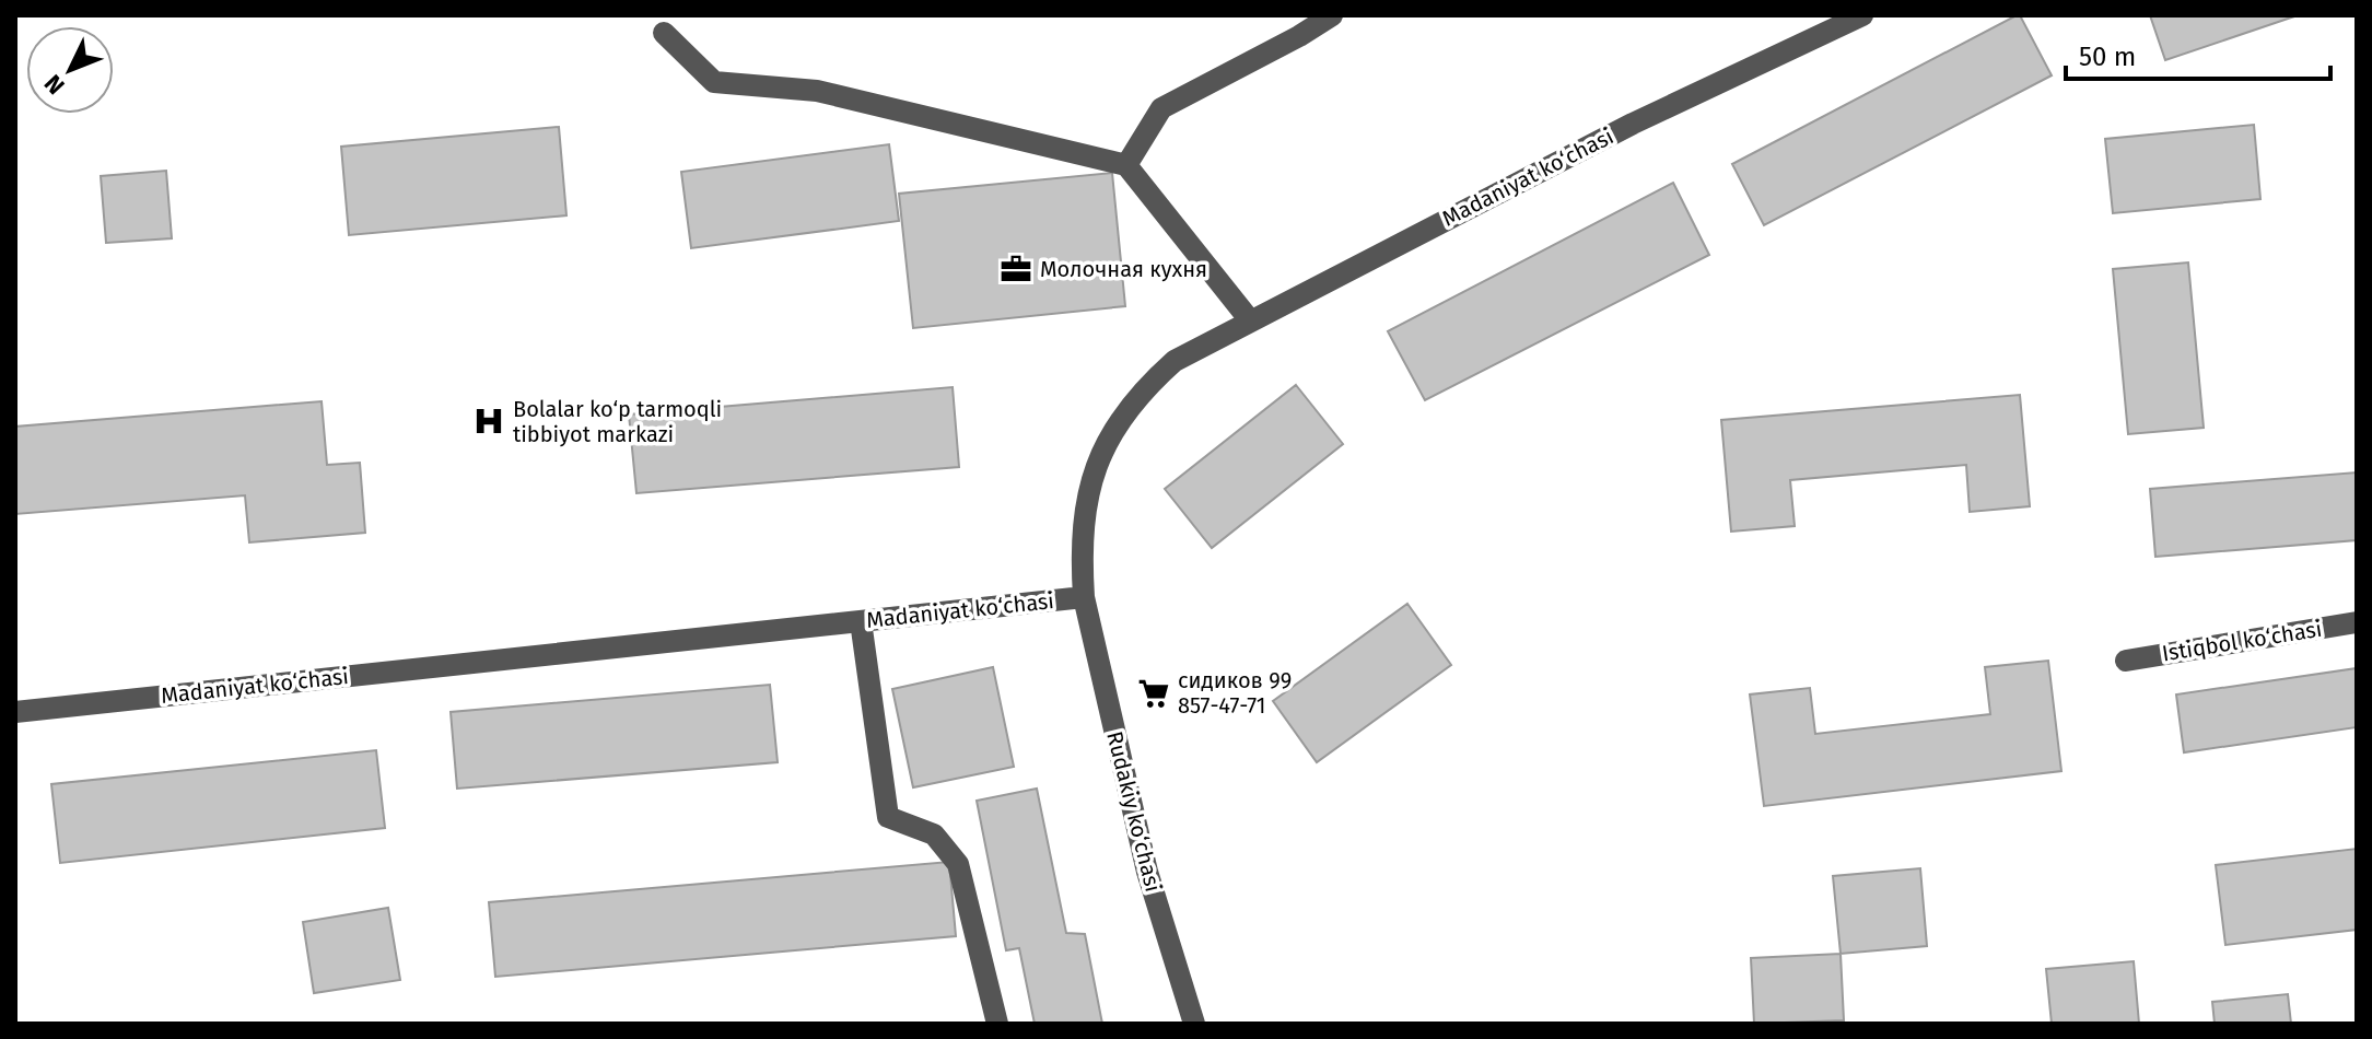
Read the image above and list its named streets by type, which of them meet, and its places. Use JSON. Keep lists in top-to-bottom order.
{
  "streets": {
    "street": ["Madaniyat ko‘chasi", "Istiqbol ko‘chasi", "Rudakiy ko‘chasi"]
  },
  "crossings": [
    ["Madaniyat ko‘chasi", "Rudakiy ko‘chasi"]
  ],
  "places": {
    "office": ["Молочная кухня"],
    "hospital": ["Bolalar ko‘p tarmoqli tibbiyot markazi"],
    "supermarket": ["сидиков 99 857-47-71"]
  },
  "scale_bar": "50 m",
  "north": "bottom left"
}
